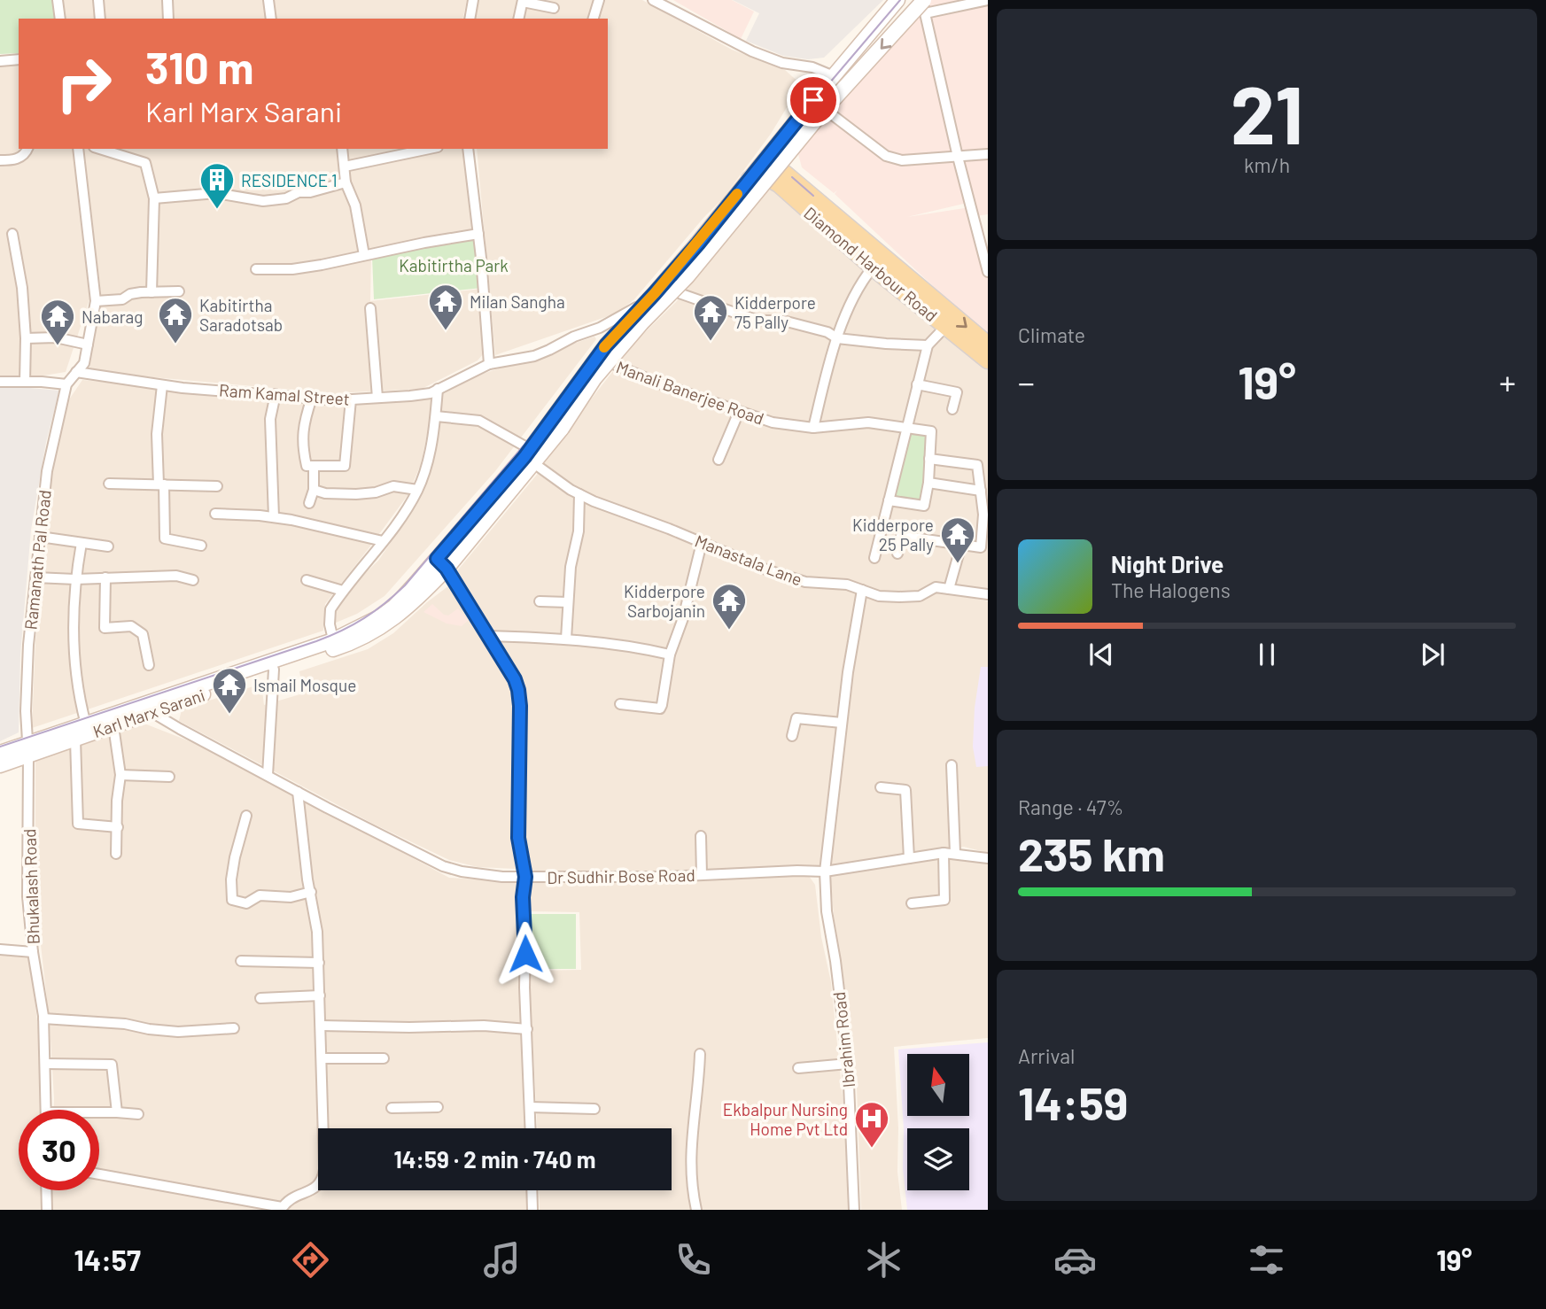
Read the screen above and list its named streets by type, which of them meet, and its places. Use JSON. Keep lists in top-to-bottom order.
{
  "streets": {
    "main road": ["Diamond Harbour Road", "Karl Marx Sarani"],
    "street": [
      "Manali Banerjee Road",
      "Ram Kamal Street",
      "Ramanath Pal Road",
      "Manastala Lane",
      "Dr Sudhir Bose Road",
      "Bhukalash Road",
      "Ibrahim Road"
    ]
  },
  "crossings": [
    ["Ram Kamal Street", "Ramanath Pal Road"],
    ["Ramanath Pal Road", "Karl Marx Sarani"],
    ["Ramanath Pal Road", "Bhukalash Road"],
    ["Manastala Lane", "Karl Marx Sarani"],
    ["Manastala Lane", "Ibrahim Road"],
    ["Karl Marx Sarani", "Dr Sudhir Bose Road"],
    ["Karl Marx Sarani", "Bhukalash Road"],
    ["Dr Sudhir Bose Road", "Ibrahim Road"]
  ],
  "parks": ["Kabitirtha Park"],
  "places": {
    "building": ["RESIDENCE 1"],
    "temple": [
      "Milan Sangha",
      "Kidderpore 75 Pally",
      "Kabitirtha Saradotsab",
      "Nabarag",
      "Kidderpore 25 Pally",
      "Kidderpore Sarbojanin",
      "Ismail Mosque"
    ],
    "hospital": ["Ekbalpur Nursing Home Pvt Ltd"]
  },
  "north": "top",
  "page": {
    "tile": [
      ["21", "km/h"],
      "Climate",
      ["Range · 47%", "235 km"],
      ["Arrival", "14:59"]
    ],
    "turn": ["310 m", "Karl Marx Sarani"],
    "heat": ["−", "19°", "+"],
    "song": ["Night Drive", "The Halogens"],
    "limit": "30",
    "trip": "14:59 · 2 min · 740 m",
    "tabs": ["14:57", "19°"]
  }
}
